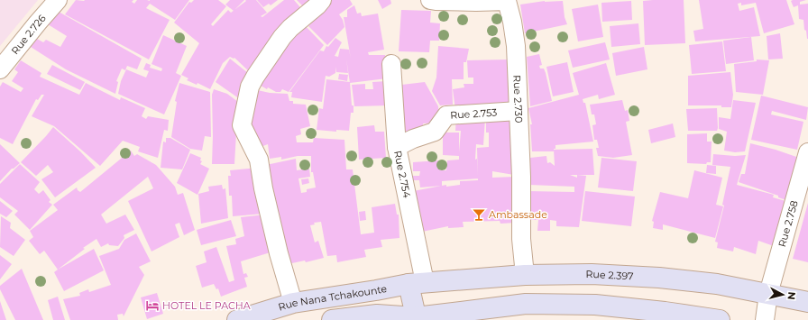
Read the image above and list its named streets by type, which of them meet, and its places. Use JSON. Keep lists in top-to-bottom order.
{
  "streets": {
    "main road": ["Rue 2.397", "Rue Nana Tchakounte"],
    "street": [
      "Rue 2.726",
      "Rue 2.730",
      "Rue 2.753",
      "Rue 2.754",
      "Rue 2.758"
    ]
  },
  "crossings": [
    ["Rue 2.730", "Rue 2.753"],
    ["Rue 2.730", "Rue 2.397"],
    ["Rue 2.753", "Rue 2.754"],
    ["Rue 2.754", "Rue 2.397"],
    ["Rue 2.754", "Rue Nana Tchakounte"],
    ["Rue 2.758", "Rue 2.397"],
    ["Rue 2.397", "Rue Nana Tchakounte"]
  ],
  "places": {
    "bar": ["Ambassade"],
    "hotel": ["HOTEL LE PACHA"]
  },
  "north": "right"
}
